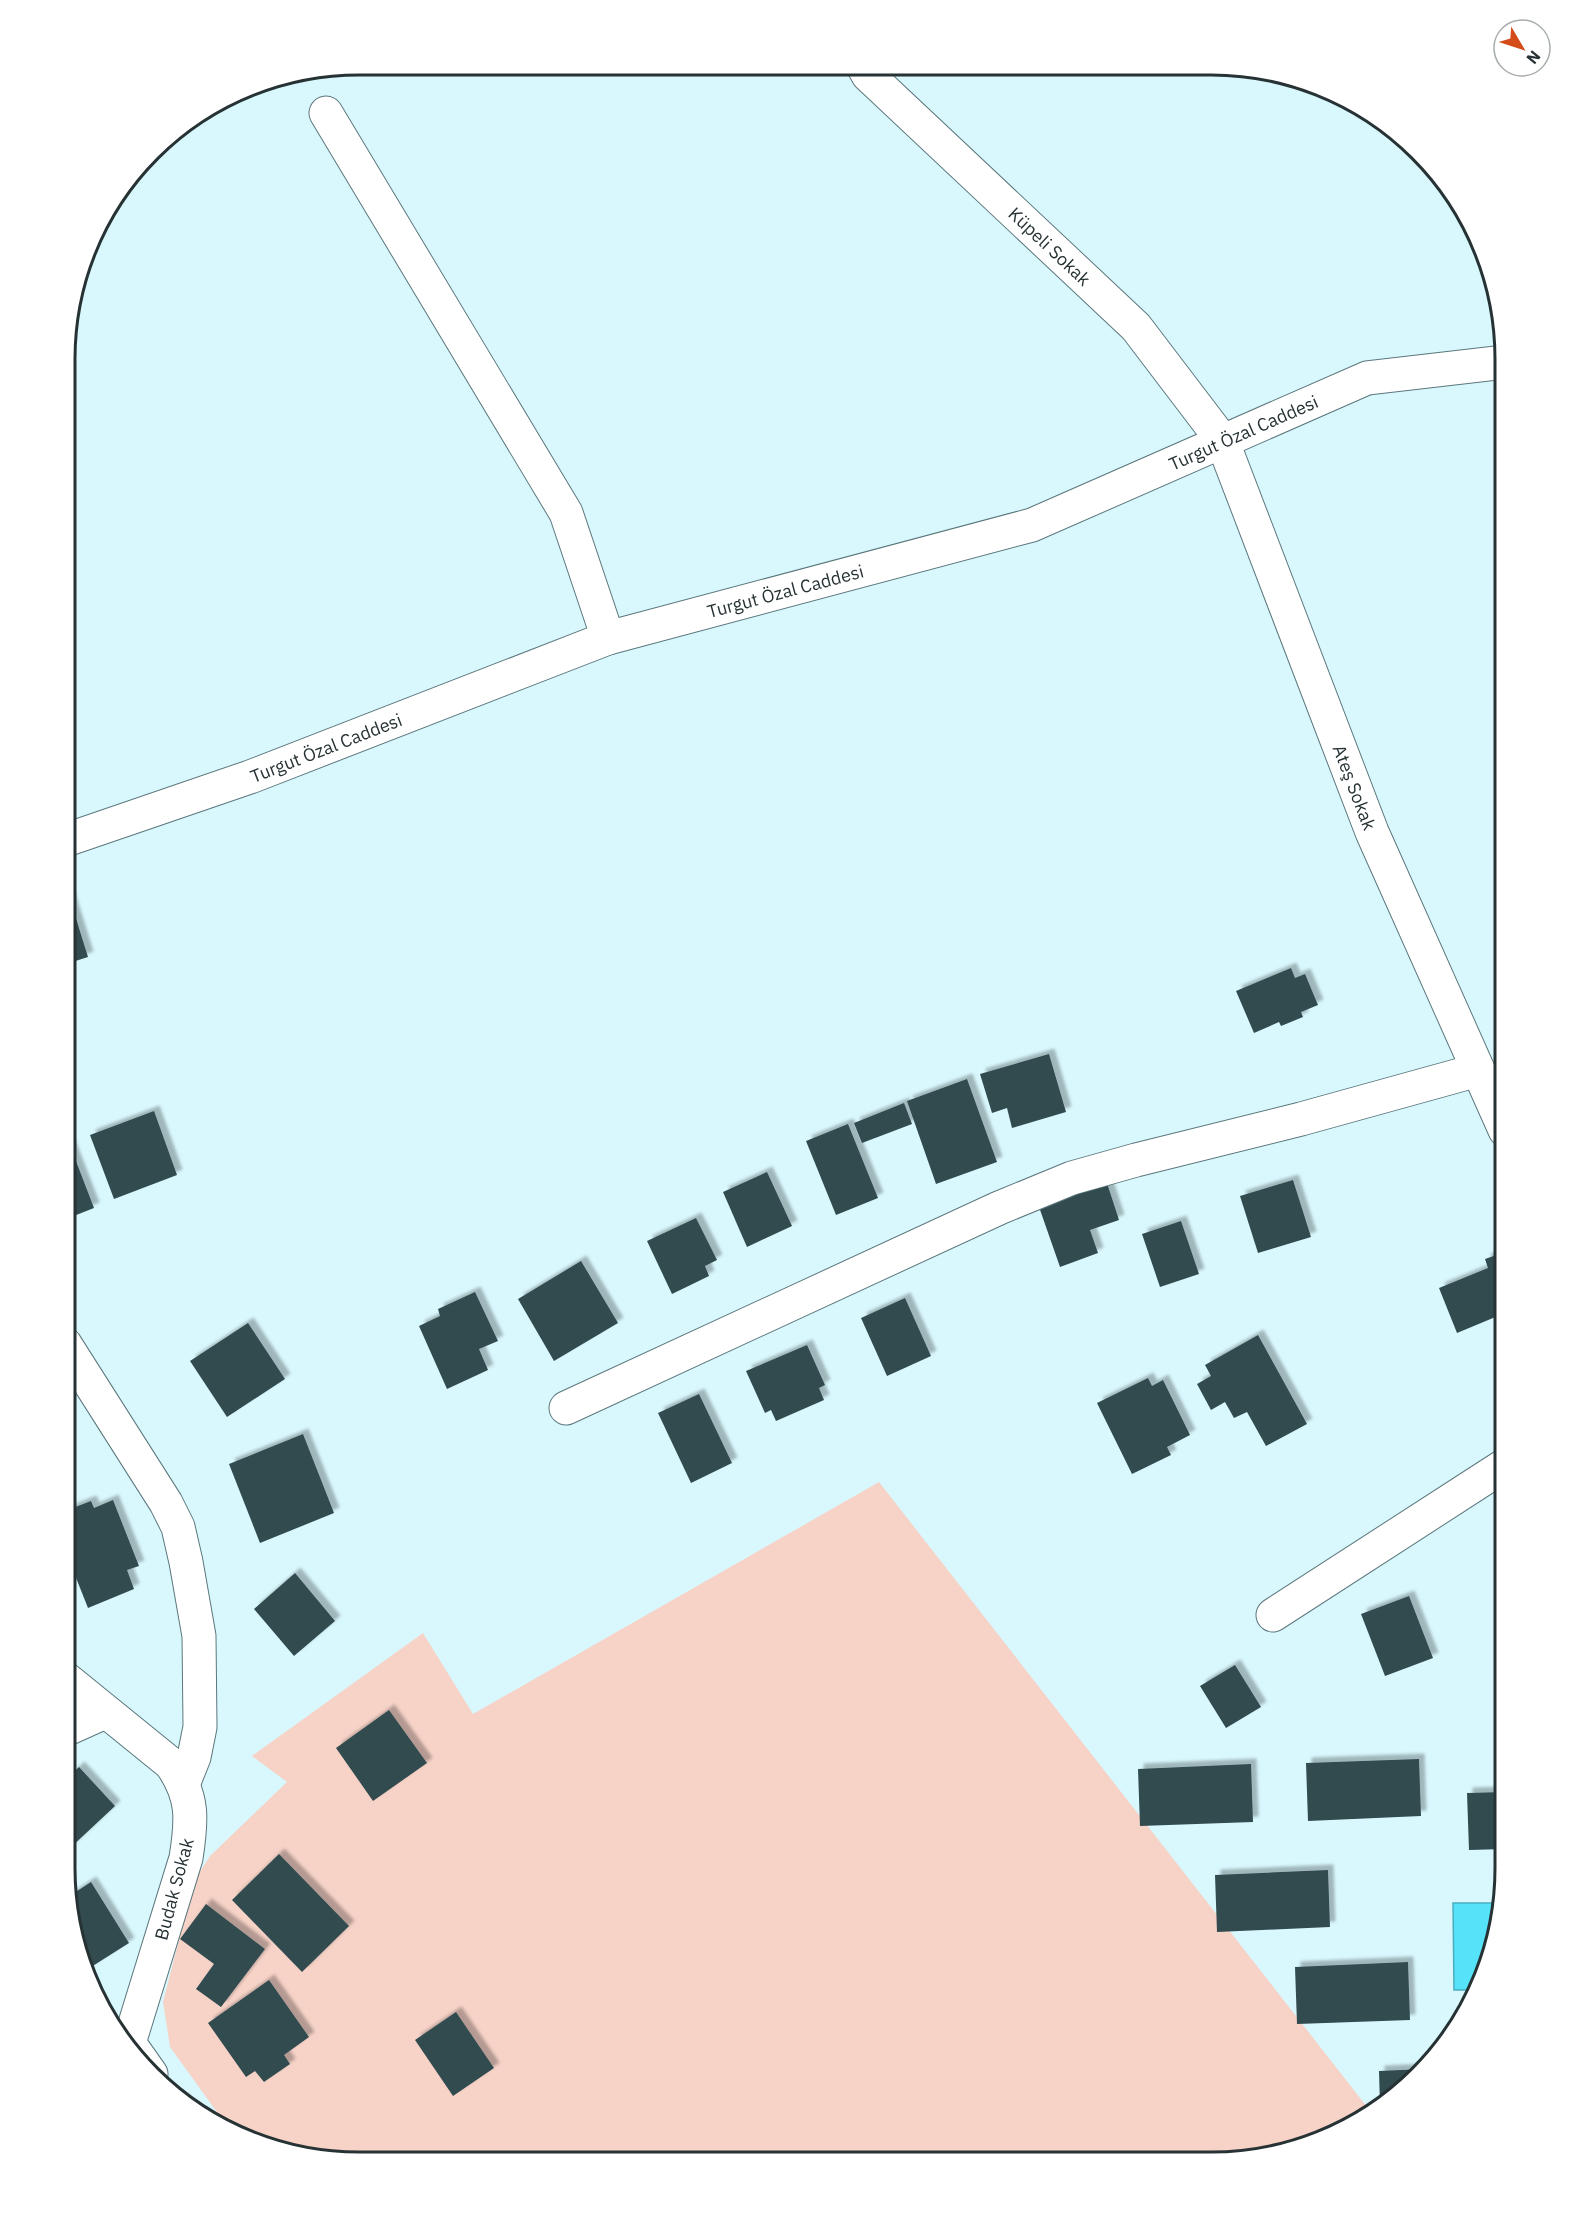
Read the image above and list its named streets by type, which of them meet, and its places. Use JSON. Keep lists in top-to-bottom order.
{
  "streets": {
    "street": [
      "Küpeli Sokak",
      "Turgut Özal Caddesi",
      "Ateş Sokak",
      "Budak Sokak"
    ]
  },
  "crossings": [
    ["Küpeli Sokak", "Turgut Özal Caddesi"],
    ["Küpeli Sokak", "Ateş Sokak"],
    ["Turgut Özal Caddesi", "Ateş Sokak"]
  ],
  "north": "bottom right"
}
